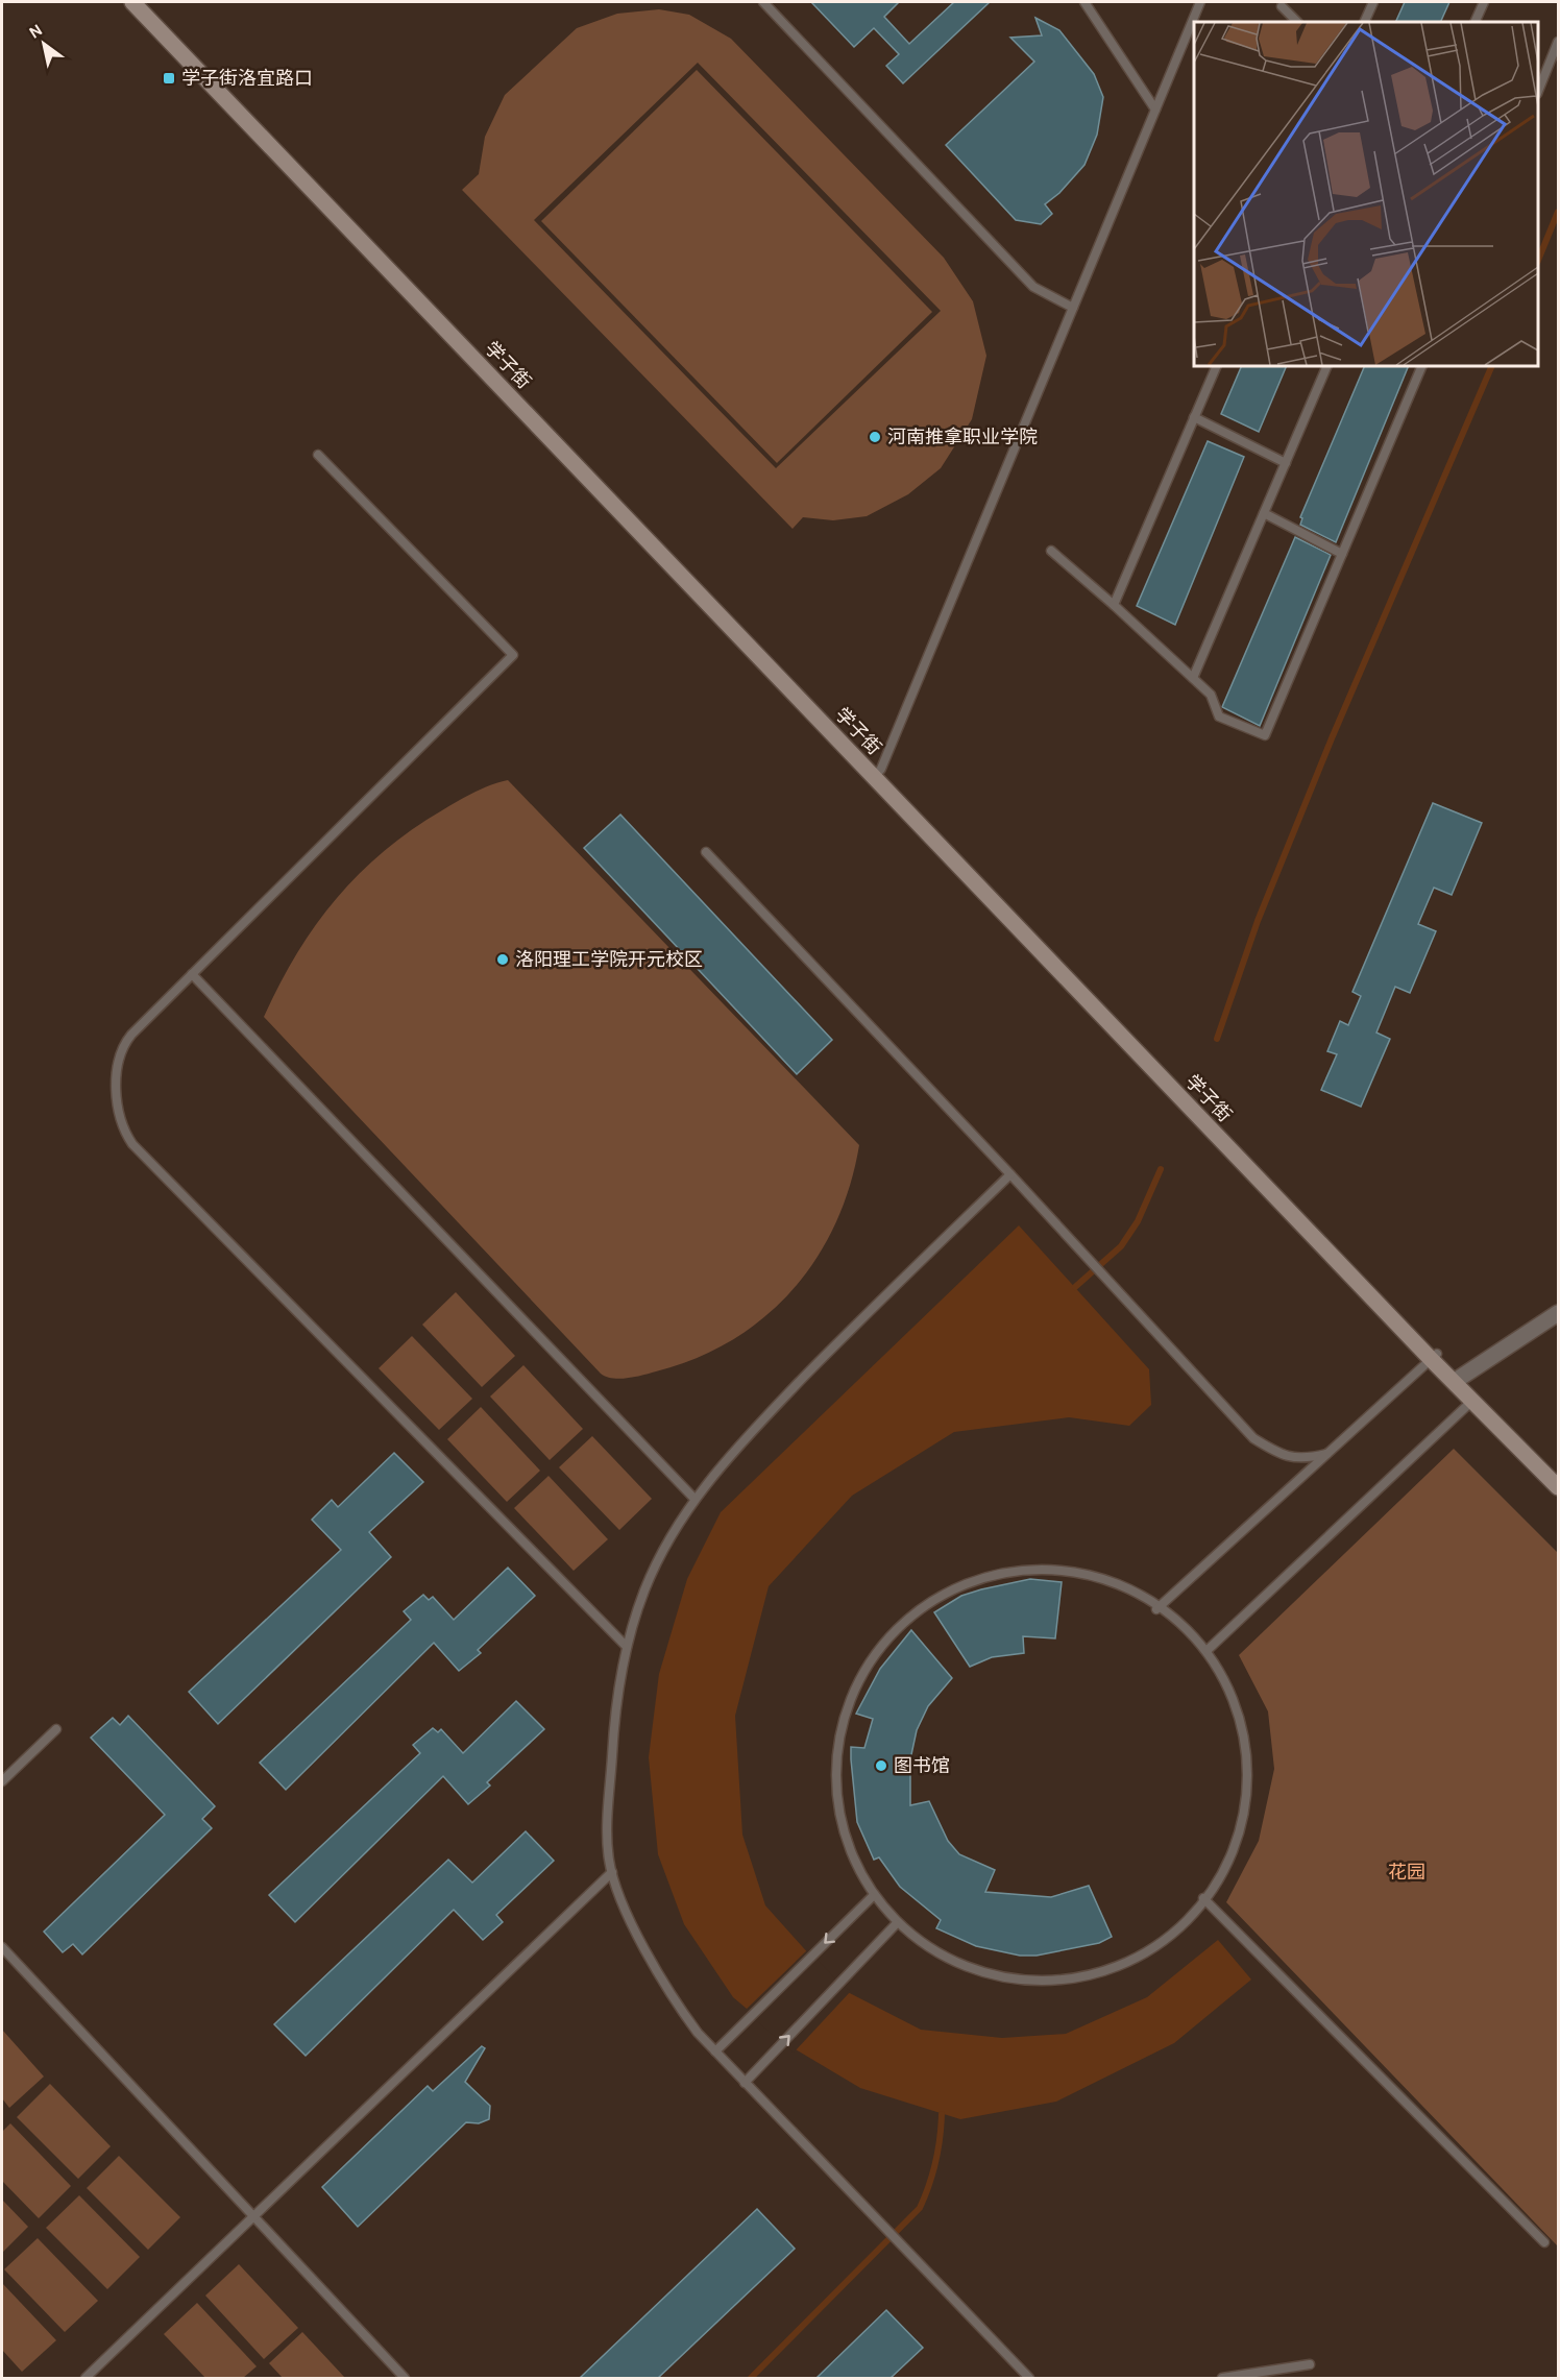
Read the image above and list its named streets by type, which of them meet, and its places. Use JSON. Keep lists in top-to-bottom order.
{
  "streets": {
    "street": ["学子街"]
  },
  "parks": ["花园"],
  "places": {
    "transit": ["学子街洛宜路口"],
    "other": ["河南推拿职业学院", "洛阳理工学院开元校区", "图书馆"]
  },
  "north": "top left"
}
